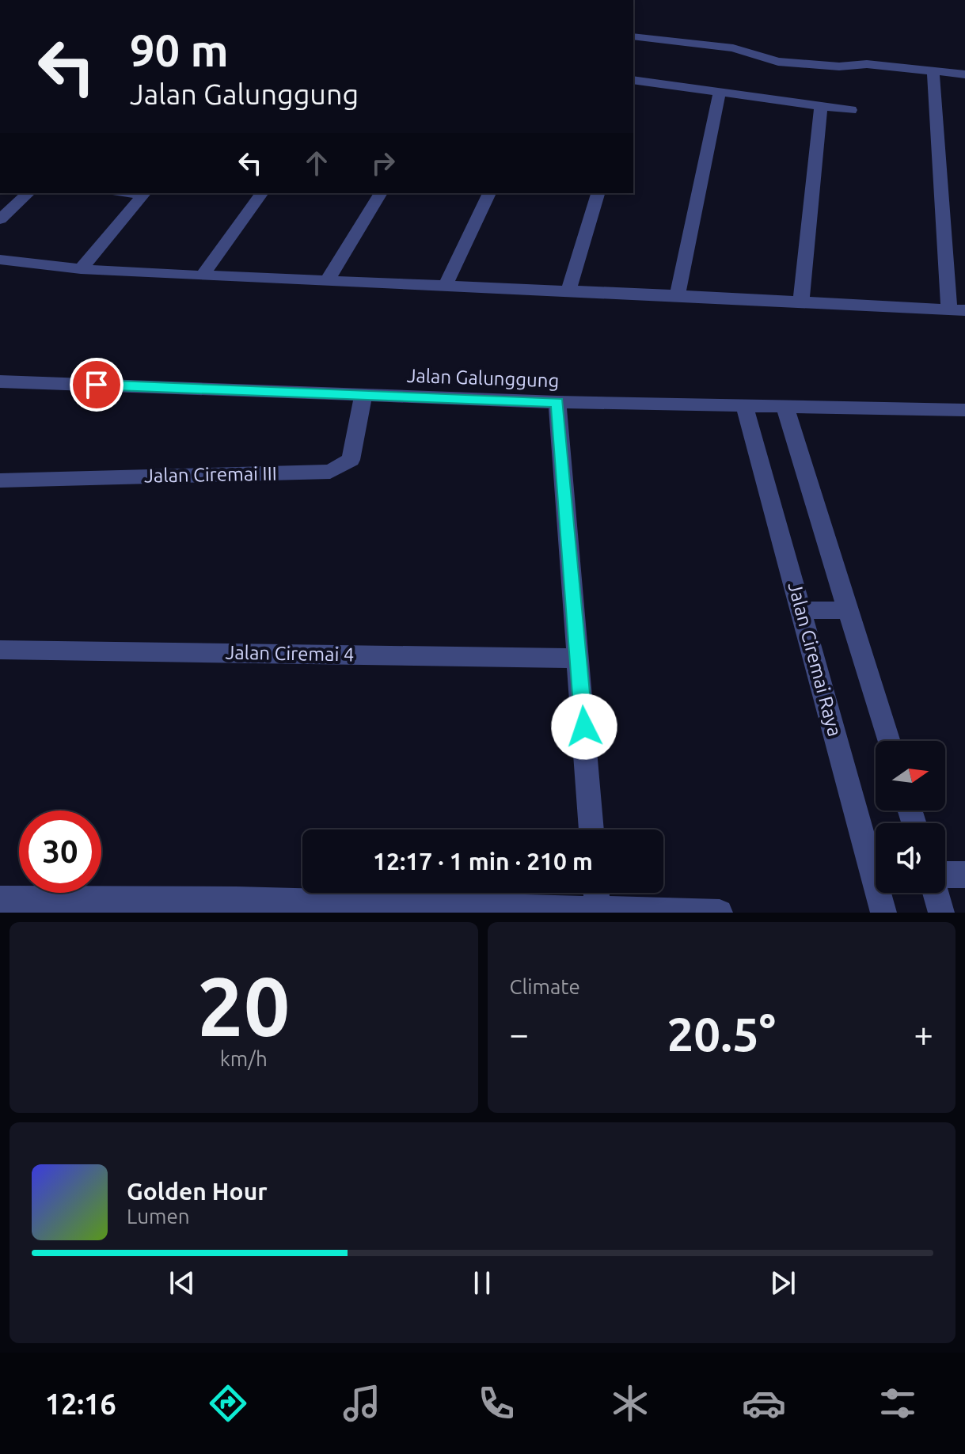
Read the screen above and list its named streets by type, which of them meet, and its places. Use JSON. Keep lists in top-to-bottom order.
{
  "streets": {
    "street": [
      "Jalan Galunggung",
      "Jalan Ciremai III",
      "Jalan Ciremai 4",
      "Jalan Ciremai Raya"
    ]
  },
  "crossings": [
    ["Jalan Galunggung", "Jalan Ciremai III"],
    ["Jalan Galunggung", "Jalan Ciremai Raya"]
  ],
  "north": "right",
  "page": {
    "turn": ["90 m", "Jalan Galunggung"],
    "limit": "30",
    "trip": "12:17 · 1 min · 210 m",
    "tile": [
      ["20", "km/h"],
      "Climate"
    ],
    "heat": ["−", "20.5°", "+"],
    "song": ["Golden Hour", "Lumen"],
    "tabs": "12:16"
  }
}
